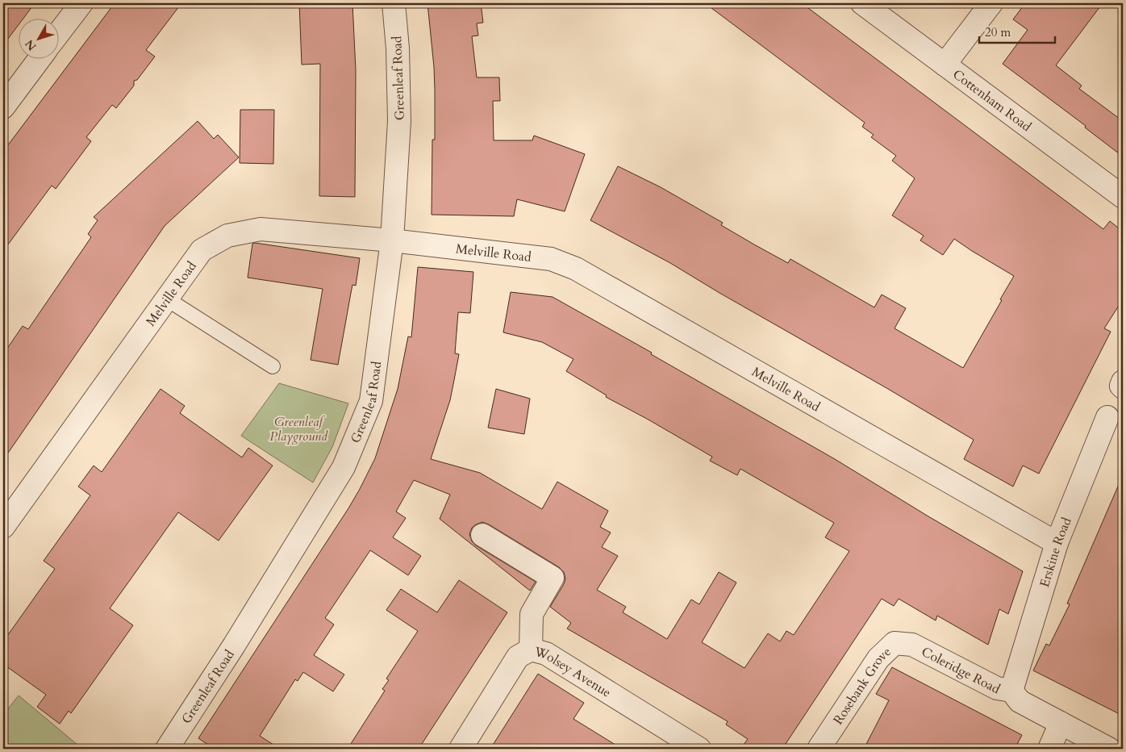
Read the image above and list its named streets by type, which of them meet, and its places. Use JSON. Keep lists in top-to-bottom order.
{
  "streets": {
    "street": [
      "Greenleaf Road",
      "Cottenham Road",
      "Melville Road",
      "Erskine Road",
      "Coleridge Road",
      "Wolsey Avenue",
      "Rosebank Grove"
    ]
  },
  "crossings": [
    ["Greenleaf Road", "Melville Road"],
    ["Melville Road", "Erskine Road"],
    ["Erskine Road", "Coleridge Road"],
    ["Coleridge Road", "Rosebank Grove"]
  ],
  "parks": ["Greenleaf Playground"],
  "scale_bar": "20 m",
  "north": "bottom left"
}
